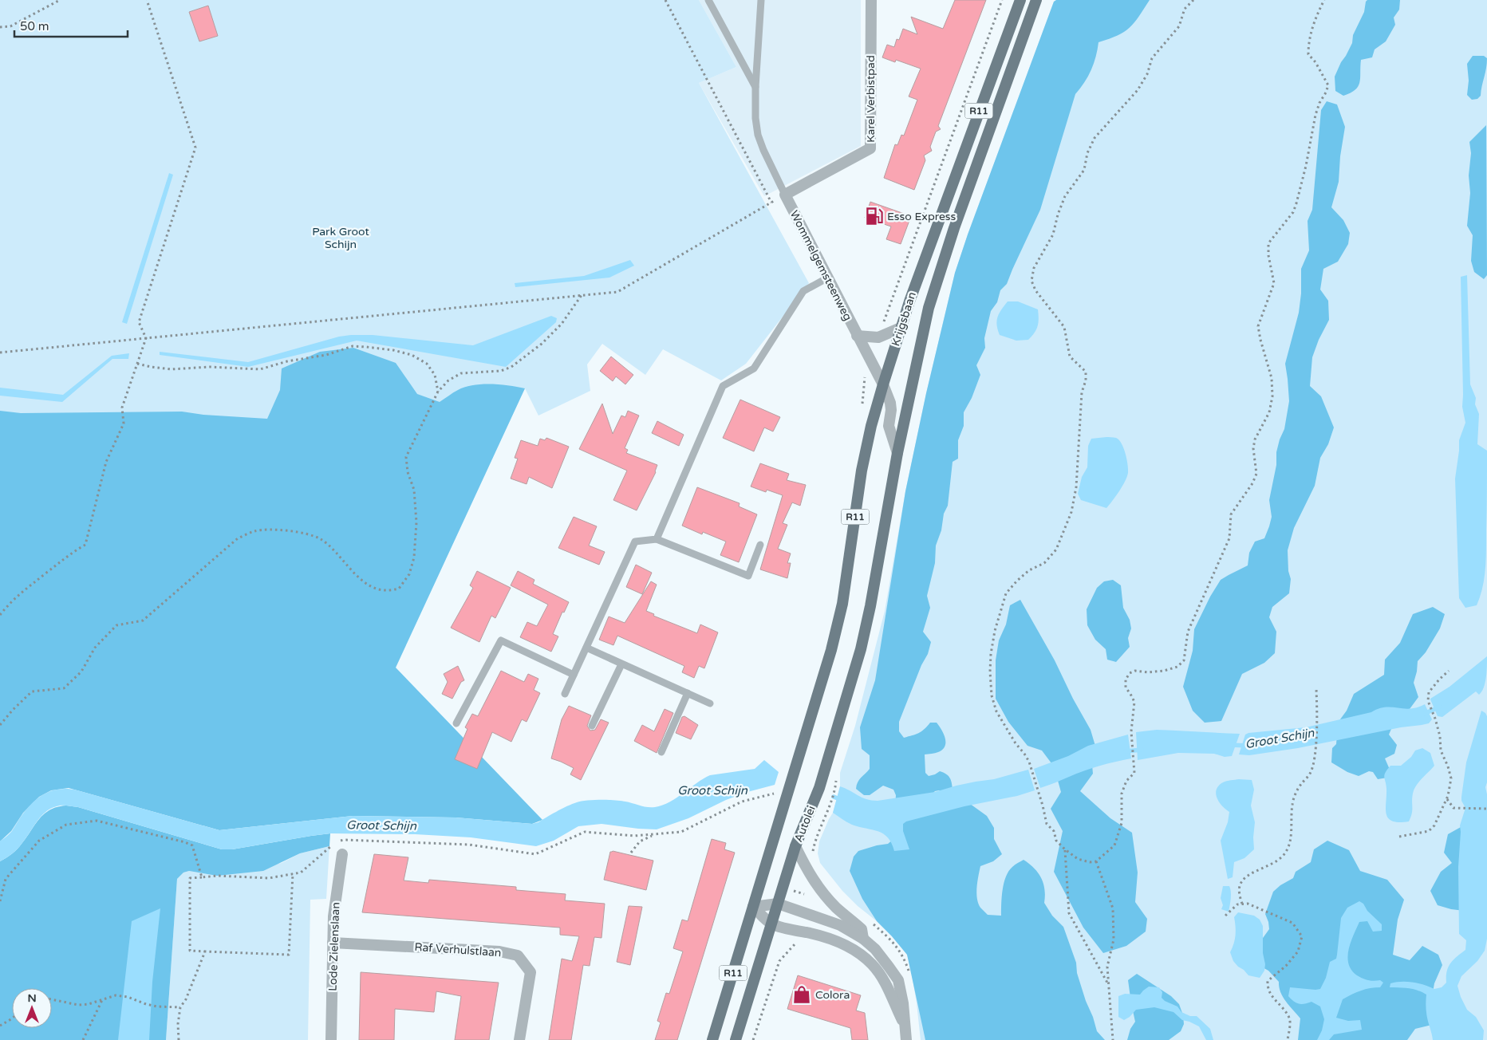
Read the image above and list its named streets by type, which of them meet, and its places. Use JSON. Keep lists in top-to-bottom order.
{
  "streets": {
    "main road": ["R11", "Krijgsbaan", "Autolei"],
    "street": [
      "Karel Verbistpad",
      "Wommelgemsteenweg",
      "Lode Zielenslaan",
      "Raf Verhulstlaan"
    ]
  },
  "crossings": [
    ["Karel Verbistpad", "Wommelgemsteenweg"],
    ["R11", "Krijgsbaan"],
    ["Wommelgemsteenweg", "Krijgsbaan"],
    ["Krijgsbaan", "Autolei"],
    ["Lode Zielenslaan", "Raf Verhulstlaan"]
  ],
  "water": ["Groot Schijn"],
  "parks": ["Park Groot Schijn"],
  "places": {
    "fuel station": ["Esso Express"],
    "shop": ["Colora"]
  },
  "scale_bar": "50 m",
  "north": "top"
}
